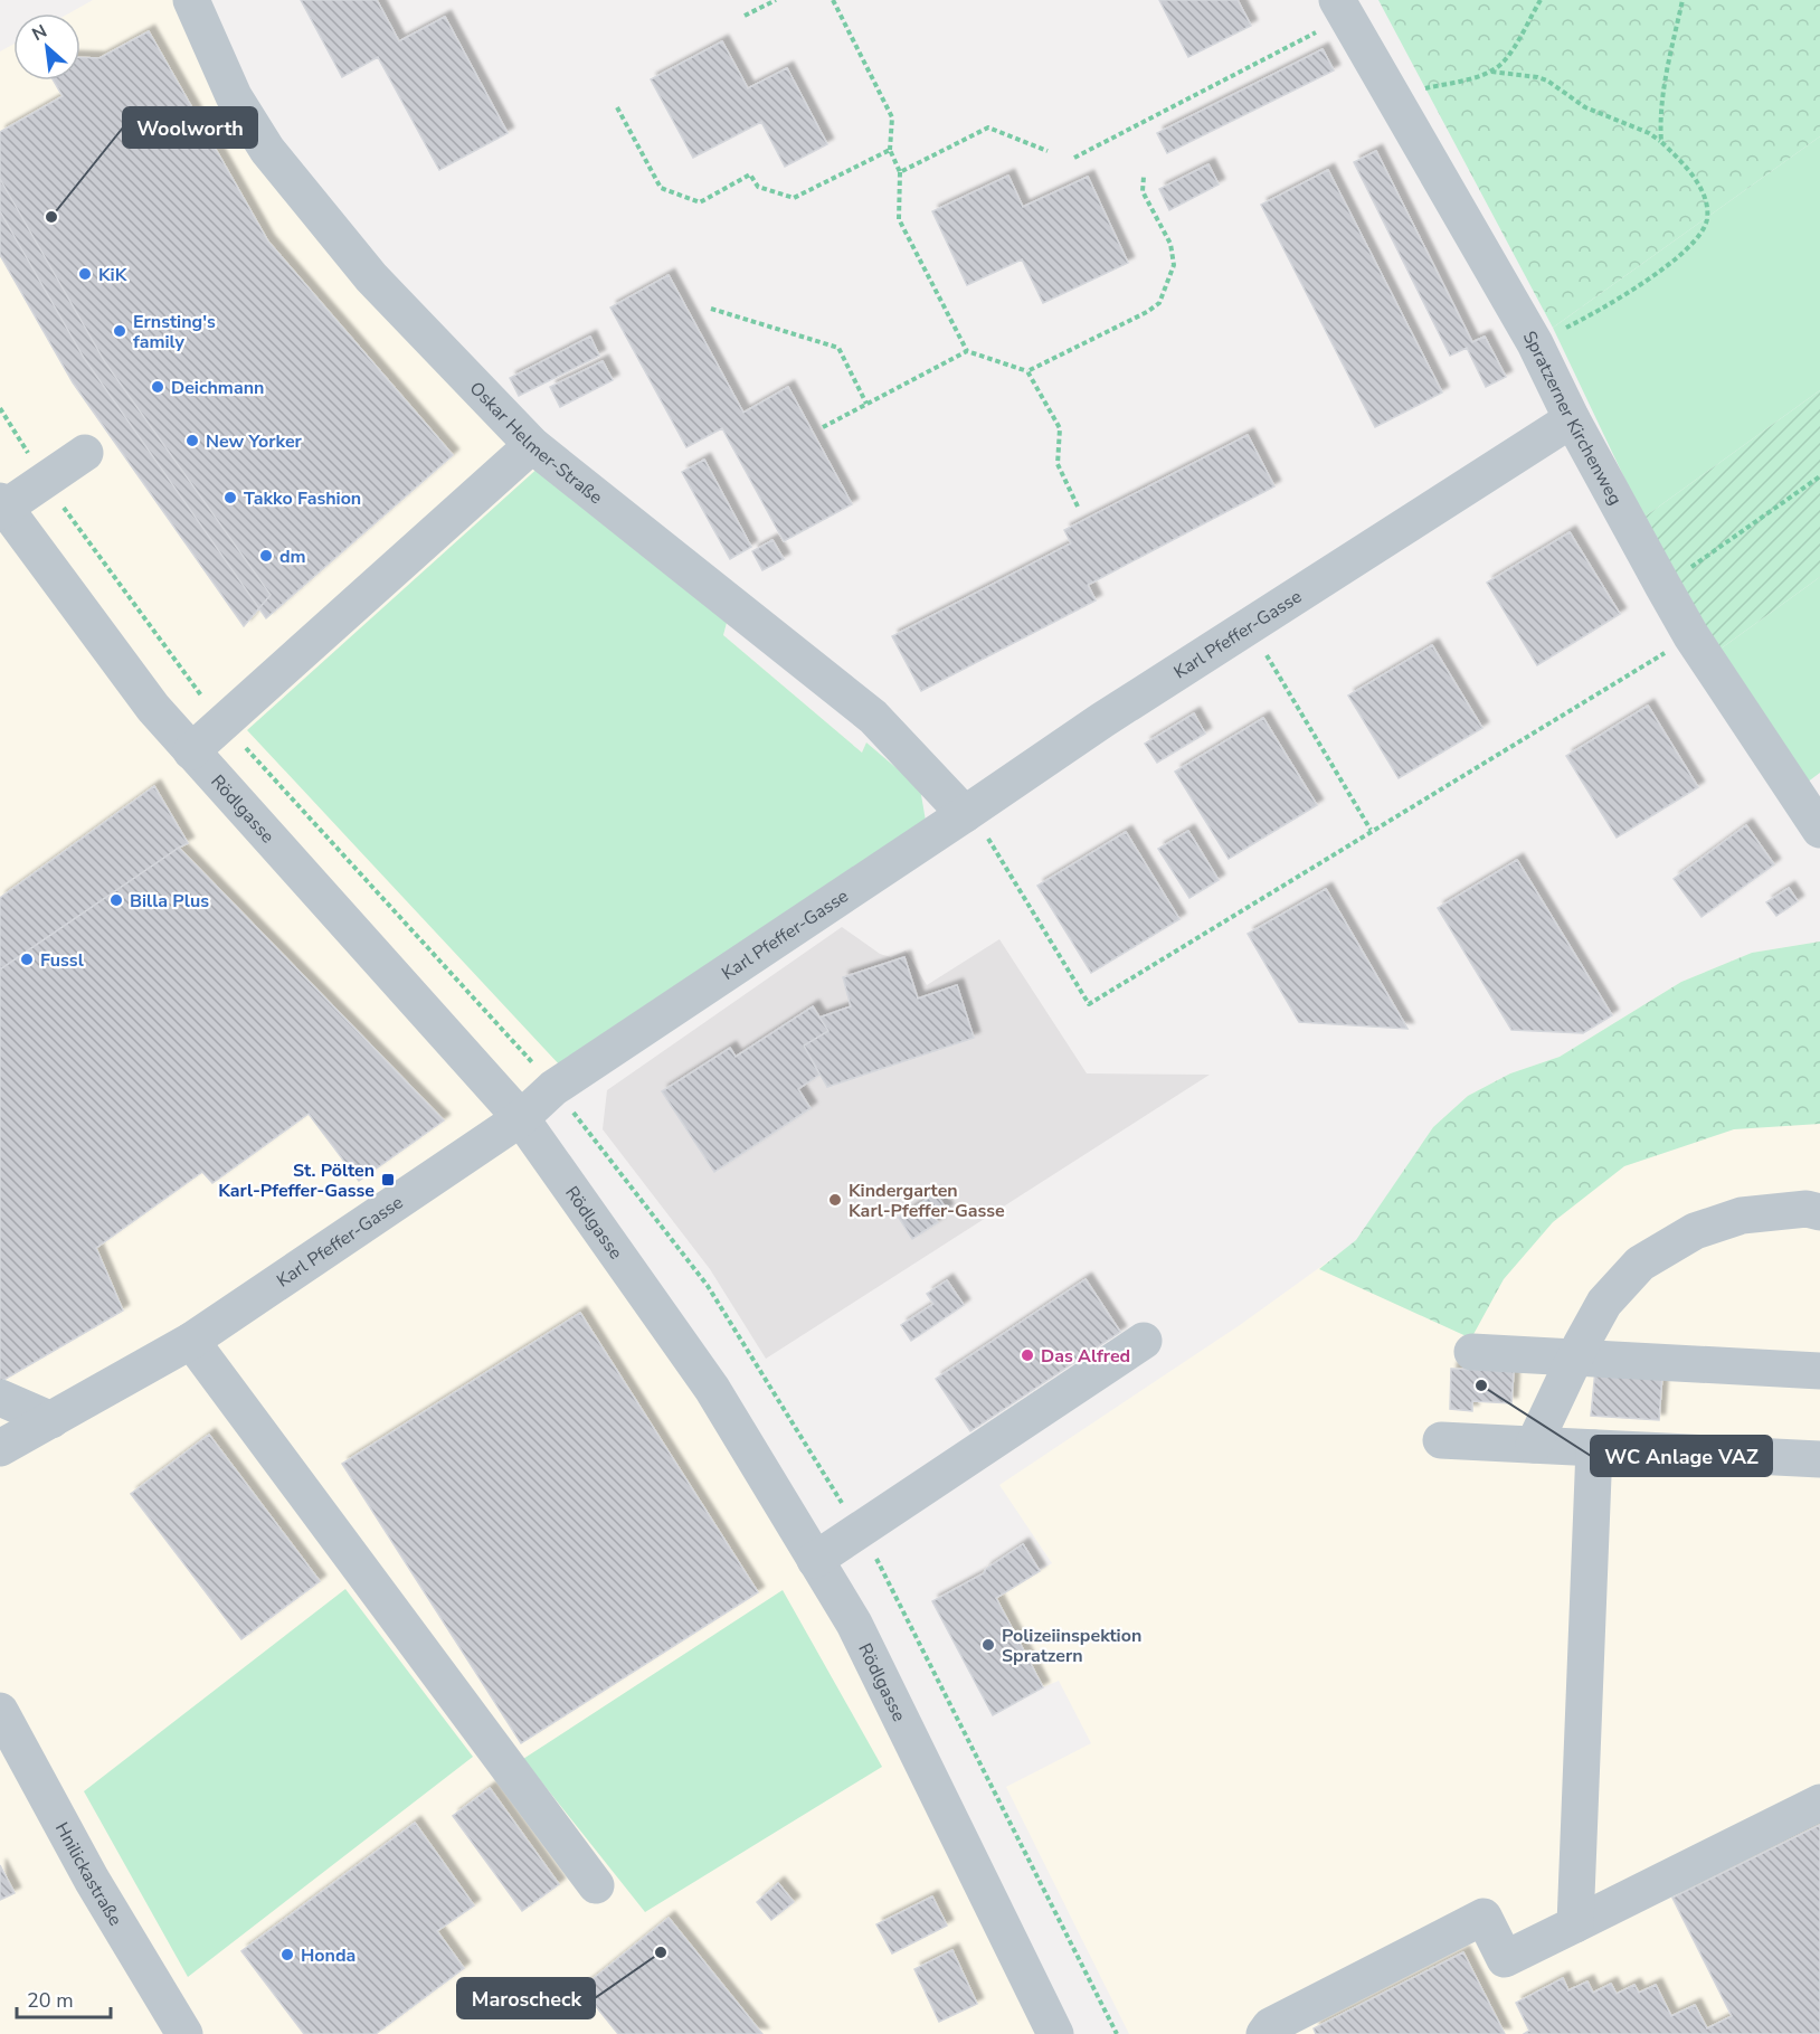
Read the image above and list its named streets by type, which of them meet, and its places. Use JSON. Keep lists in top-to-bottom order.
{
  "streets": {
    "street": [
      "Spratzerner Kirchenweg",
      "Oskar Helmer-Straße",
      "Karl Pfeffer-Gasse",
      "Rödlgasse",
      "Hnilickastraße"
    ]
  },
  "crossings": [
    ["Spratzerner Kirchenweg", "Karl Pfeffer-Gasse"],
    ["Oskar Helmer-Straße", "Karl Pfeffer-Gasse"],
    ["Karl Pfeffer-Gasse", "Rödlgasse"]
  ],
  "places": {
    "other": [
      "Woolworth",
      "KiK",
      "Ernsting's family",
      "Deichmann",
      "New Yorker",
      "Takko Fashion",
      "dm",
      "Billa Plus",
      "Fussl",
      "Kindergarten Karl-Pfeffer-Gasse",
      "Das Alfred",
      "WC Anlage VAZ",
      "Polizeiinspektion Spratzern",
      "Maroscheck",
      "Honda"
    ],
    "transit": ["St. Pölten Karl-Pfeffer-Gasse"]
  },
  "scale_bar": "20 m",
  "north": "top left"
}
